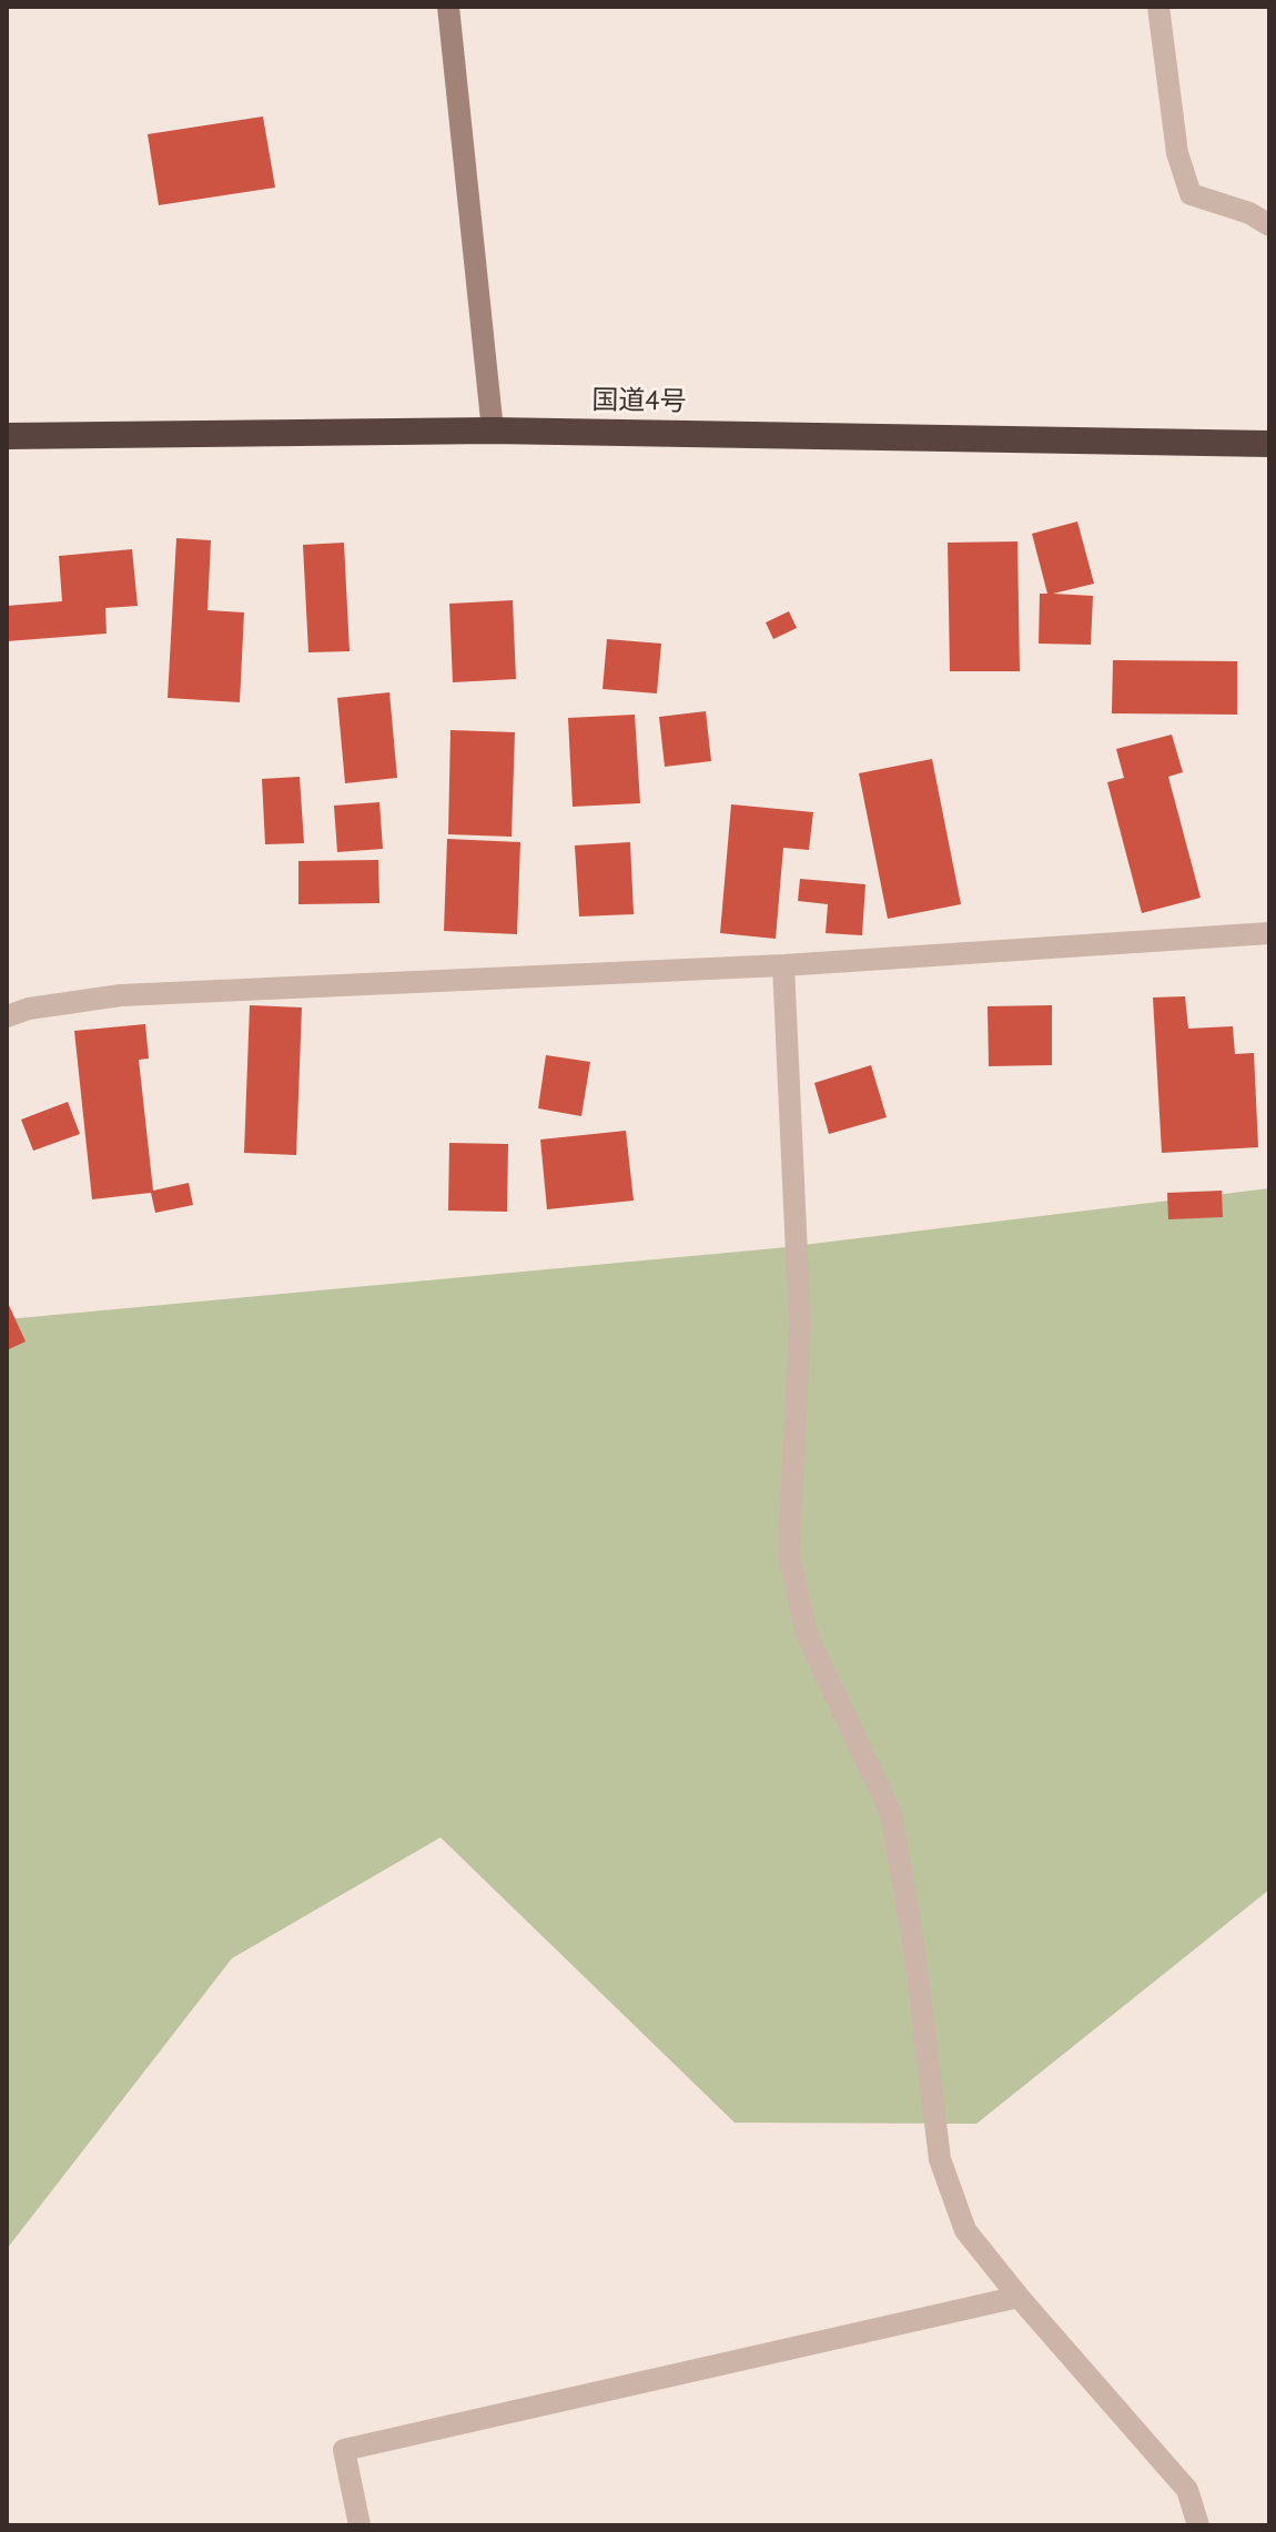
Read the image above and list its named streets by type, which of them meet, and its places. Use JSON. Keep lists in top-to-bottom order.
{
  "streets": {
    "highway": ["国道4号"]
  }
}
